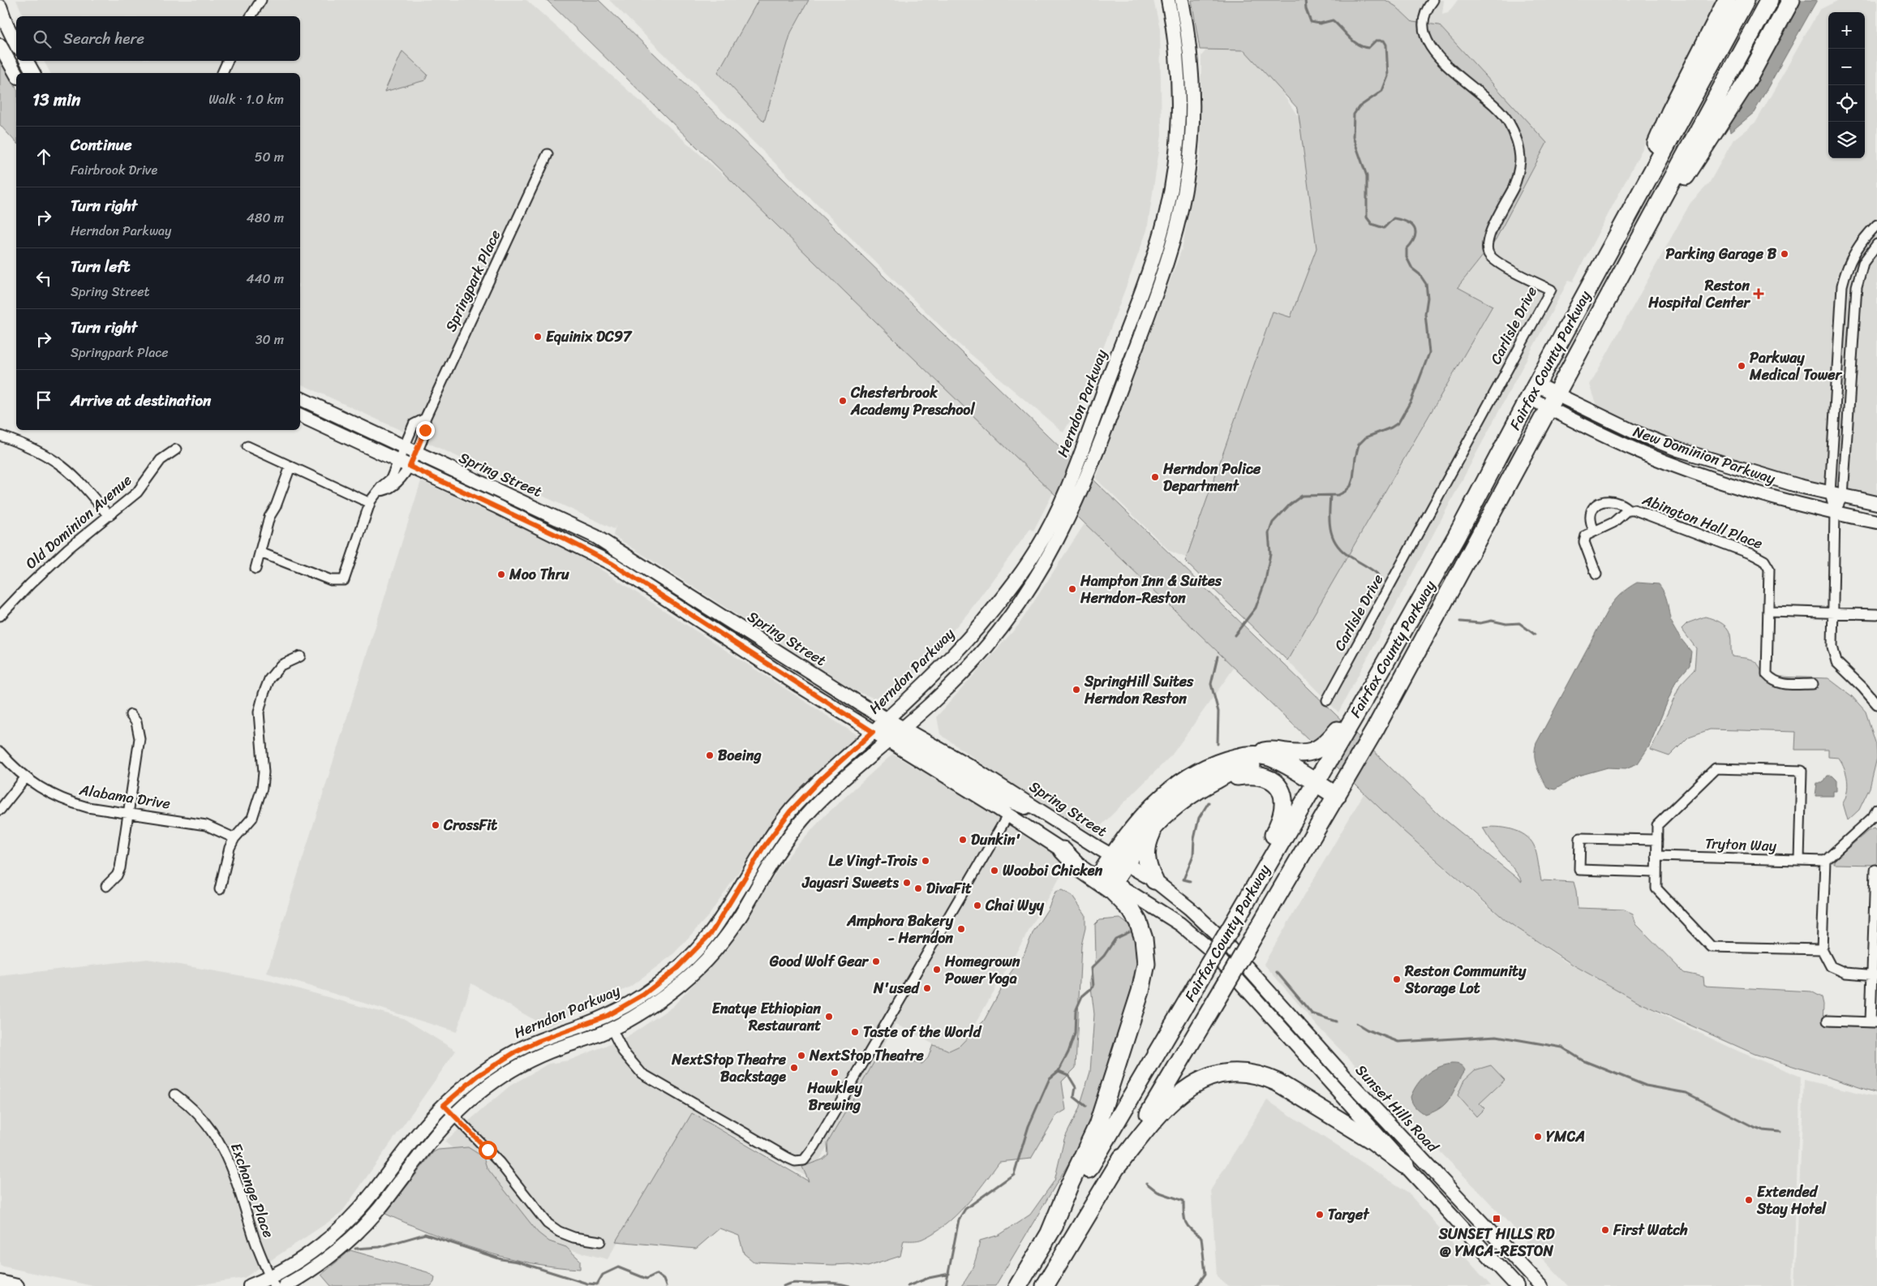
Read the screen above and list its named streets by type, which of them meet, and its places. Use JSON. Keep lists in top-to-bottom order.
{
  "streets": {
    "highway": ["Fairfax County Parkway"],
    "main road": [
      "Herndon Parkway",
      "New Dominion Parkway",
      "Spring Street",
      "Sunset Hills Road"
    ],
    "street": [
      "Springpark Place",
      "Carlisle Drive",
      "Old Dominion Avenue",
      "Abington Hall Place",
      "Alabama Drive",
      "Tryton Way",
      "Exchange Place"
    ]
  },
  "crossings": [
    ["Springpark Place", "Spring Street"],
    ["Fairfax County Parkway", "New Dominion Parkway"],
    ["Fairfax County Parkway", "Spring Street"],
    ["Fairfax County Parkway", "Sunset Hills Road"],
    ["Herndon Parkway", "Spring Street"],
    ["Herndon Parkway", "Exchange Place"],
    ["Spring Street", "Sunset Hills Road"]
  ],
  "places": {
    "other": [
      "Parking Garage B",
      "Equinix DC97",
      "Parkway Medical Tower",
      "Chesterbrook Academy Preschool",
      "Herndon Police Department",
      "Moo Thru",
      "Hampton Inn & Suites Herndon-Reston",
      "SpringHill Suites Herndon Reston",
      "Boeing",
      "CrossFit",
      "Dunkin'",
      "Le Vingt-Trois",
      "Wooboi Chicken",
      "Jayasri Sweets",
      "DivaFit",
      "Chai Wyy",
      "Amphora Bakery - Herndon",
      "Good Wolf Gear",
      "Homegrown Power Yoga",
      "Reston Community Storage Lot",
      "N'used",
      "Enatye Ethiopian Restaurant",
      "Taste of the World",
      "NextStop Theatre",
      "NextStop Theatre Backstage",
      "Hawkley Brewing",
      "YMCA",
      "Extended Stay Hotel",
      "Target",
      "First Watch"
    ],
    "health": ["Reston Hospital Center"],
    "transit": ["SUNSET HILLS RD @ YMCA-RESTON"]
  },
  "page": {
    "map_buttons": ["+", "−"],
    "search": "Search here",
    "heading": ["13 min", "Walk · 1.0 km"],
    "list": [
      ["Continue", "Fairbrook Drive", "50 m"],
      ["Turn right", "Herndon Parkway", "480 m"],
      ["Turn left", "Spring Street", "440 m"],
      ["Turn right", "Springpark Place", "30 m"],
      "Arrive at destination"
    ]
  }
}
